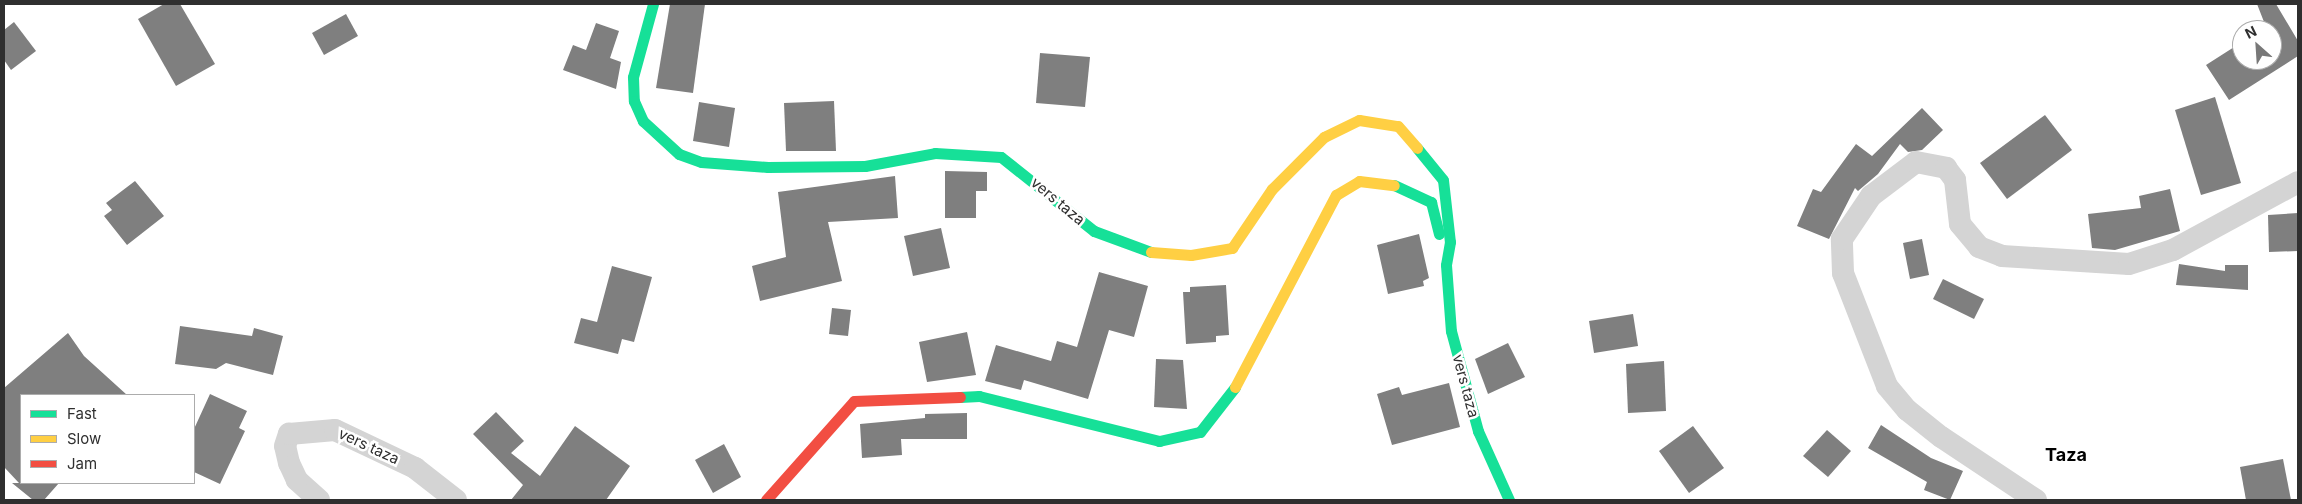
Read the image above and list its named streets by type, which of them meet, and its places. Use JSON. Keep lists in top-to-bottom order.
{
  "streets": {
    "street": ["vers taza"]
  },
  "districts": ["Taza"],
  "legend": ["Fast", "Slow", "Jam"],
  "north": "top left"
}
